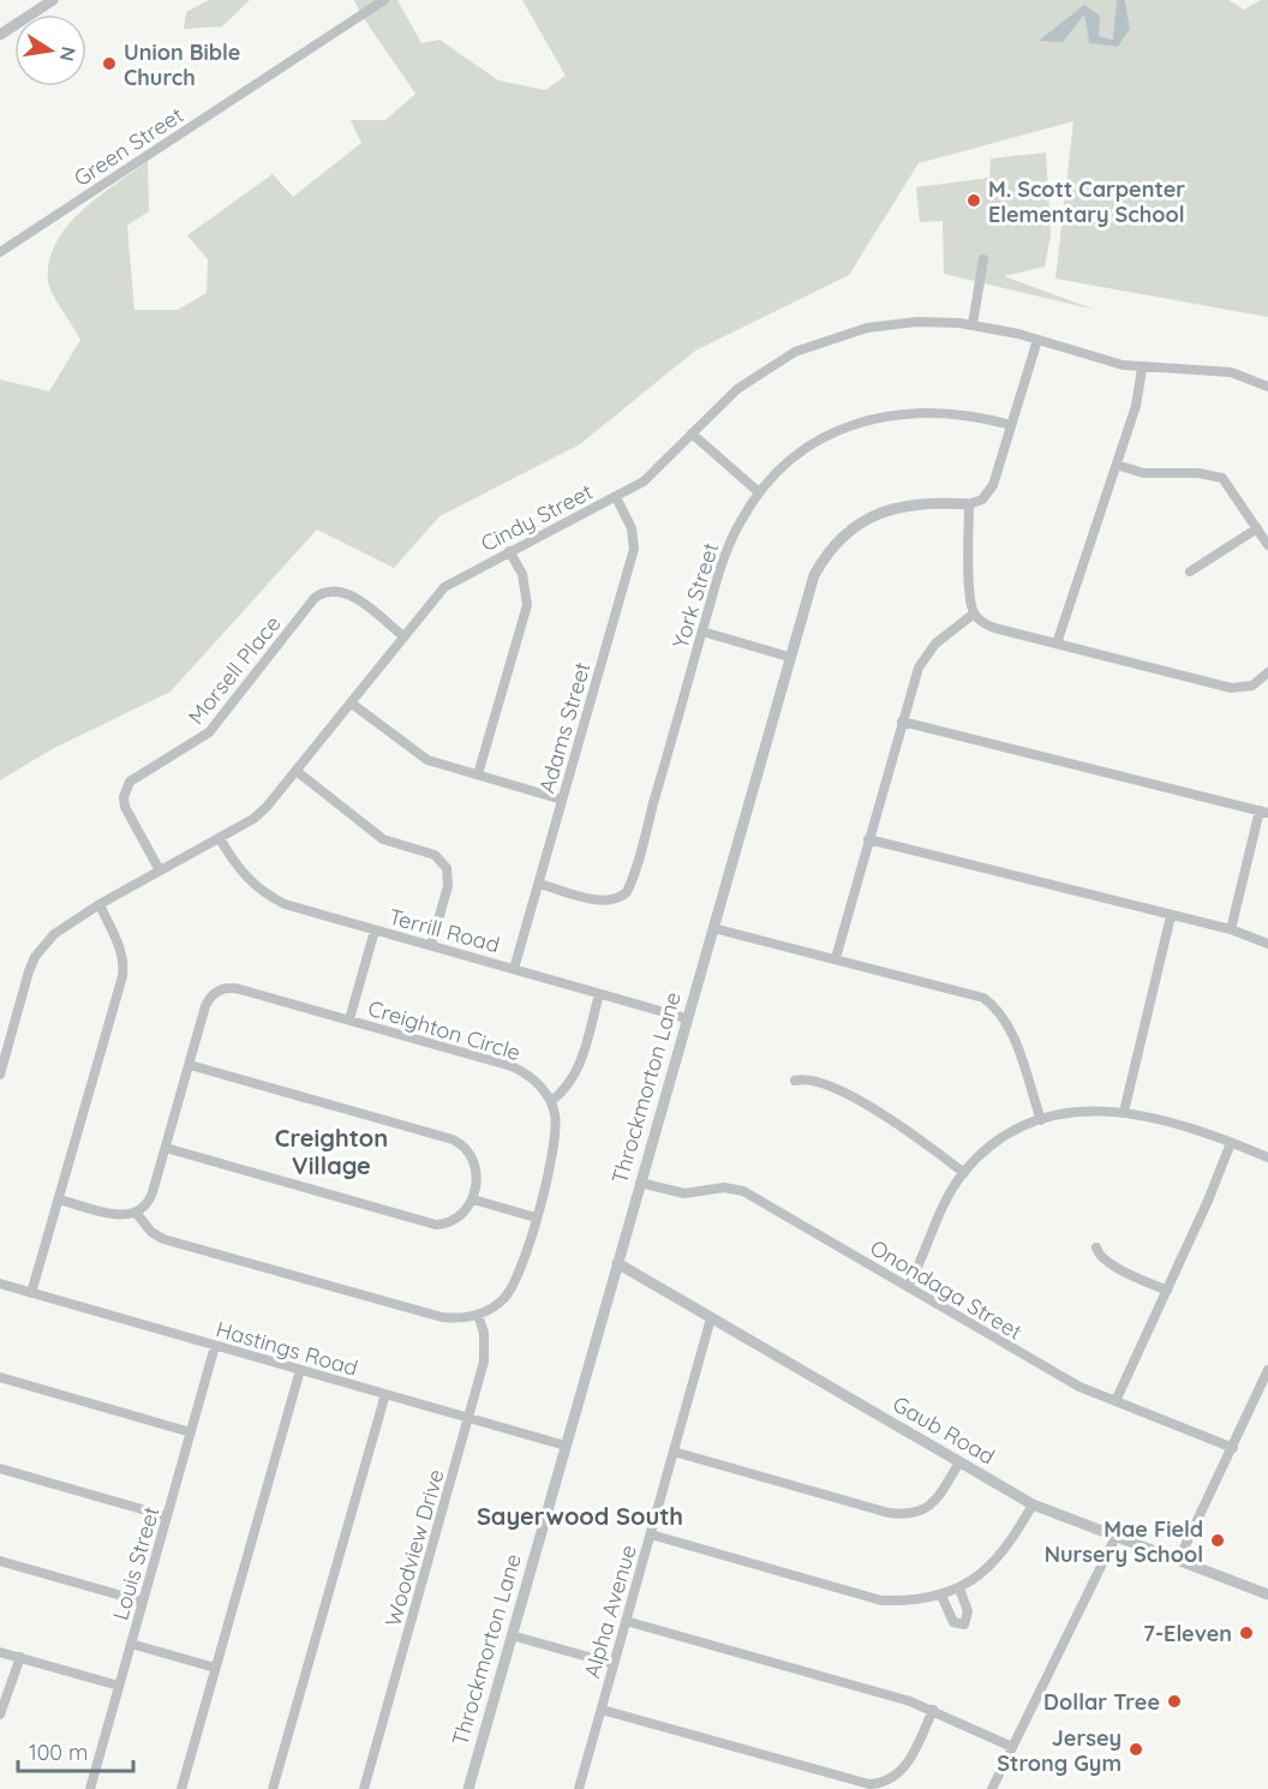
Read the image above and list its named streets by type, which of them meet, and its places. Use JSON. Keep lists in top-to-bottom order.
{
  "streets": {
    "street": [
      "Green Street",
      "Cindy Street",
      "York Street",
      "Morsell Place",
      "Adams Street",
      "Terrill Road",
      "Creighton Circle",
      "Throckmorton Lane",
      "Onondaga Street",
      "Hastings Road",
      "Gaub Road",
      "Woodview Drive",
      "Louis Street",
      "Alpha Avenue"
    ]
  },
  "crossings": [
    ["Cindy Street", "Morsell Place"],
    ["Cindy Street", "Adams Street"],
    ["Cindy Street", "Terrill Road"],
    ["York Street", "Adams Street"],
    ["Adams Street", "Terrill Road"],
    ["Terrill Road", "Throckmorton Lane"],
    ["Throckmorton Lane", "Onondaga Street"],
    ["Throckmorton Lane", "Hastings Road"],
    ["Throckmorton Lane", "Gaub Road"],
    ["Hastings Road", "Woodview Drive"],
    ["Hastings Road", "Louis Street"],
    ["Gaub Road", "Alpha Avenue"]
  ],
  "districts": ["Creighton Village", "Sayerwood South"],
  "places": [
    "Union Bible Church",
    "M. Scott Carpenter Elementary School",
    "Mae Field Nursery School",
    "7-Eleven",
    "Dollar Tree",
    "Jersey Strong Gym"
  ],
  "scale_bar": "100 m",
  "north": "right"
}
